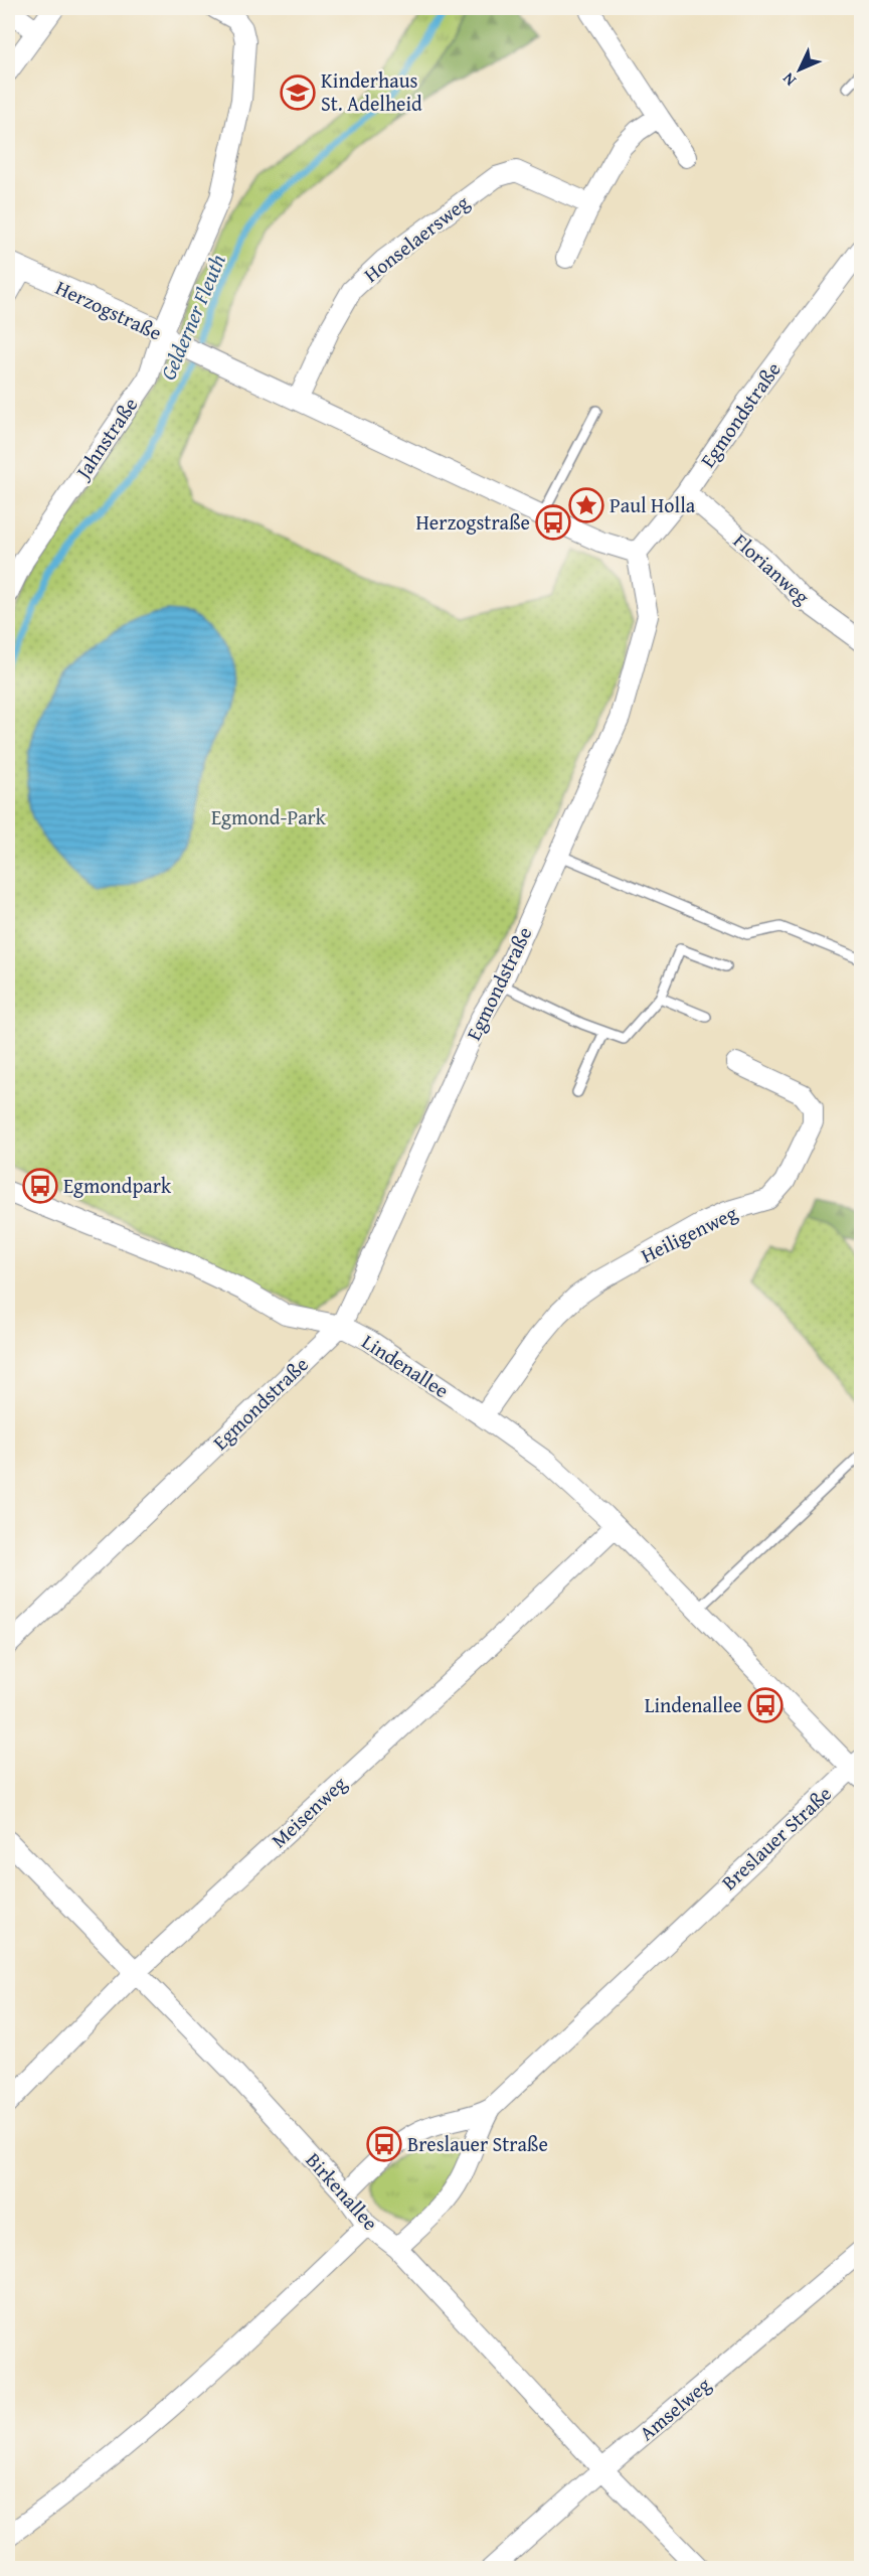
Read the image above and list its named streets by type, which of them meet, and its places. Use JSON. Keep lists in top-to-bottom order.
{
  "streets": {
    "street": [
      "Honselaersweg",
      "Herzogstraße",
      "Egmondstraße",
      "Jahnstraße",
      "Florianweg",
      "Heiligenweg",
      "Lindenallee",
      "Meisenweg",
      "Breslauer Straße",
      "Birkenallee",
      "Amselweg"
    ]
  },
  "crossings": [
    ["Honselaersweg", "Herzogstraße"],
    ["Herzogstraße", "Egmondstraße"],
    ["Herzogstraße", "Jahnstraße"],
    ["Egmondstraße", "Florianweg"],
    ["Egmondstraße", "Lindenallee"],
    ["Heiligenweg", "Lindenallee"],
    ["Lindenallee", "Meisenweg"],
    ["Lindenallee", "Breslauer Straße"],
    ["Meisenweg", "Birkenallee"],
    ["Breslauer Straße", "Birkenallee"],
    ["Birkenallee", "Amselweg"]
  ],
  "water": ["Gelderner Fleuth"],
  "parks": ["Egmond-Park"],
  "places": {
    "school or university": ["Kinderhaus St. Adelheid"],
    "place": ["Paul Holla"],
    "bus stop": [
      "Herzogstraße",
      "Egmondpark",
      "Lindenallee",
      "Breslauer Straße"
    ]
  },
  "north": "bottom left"
}
